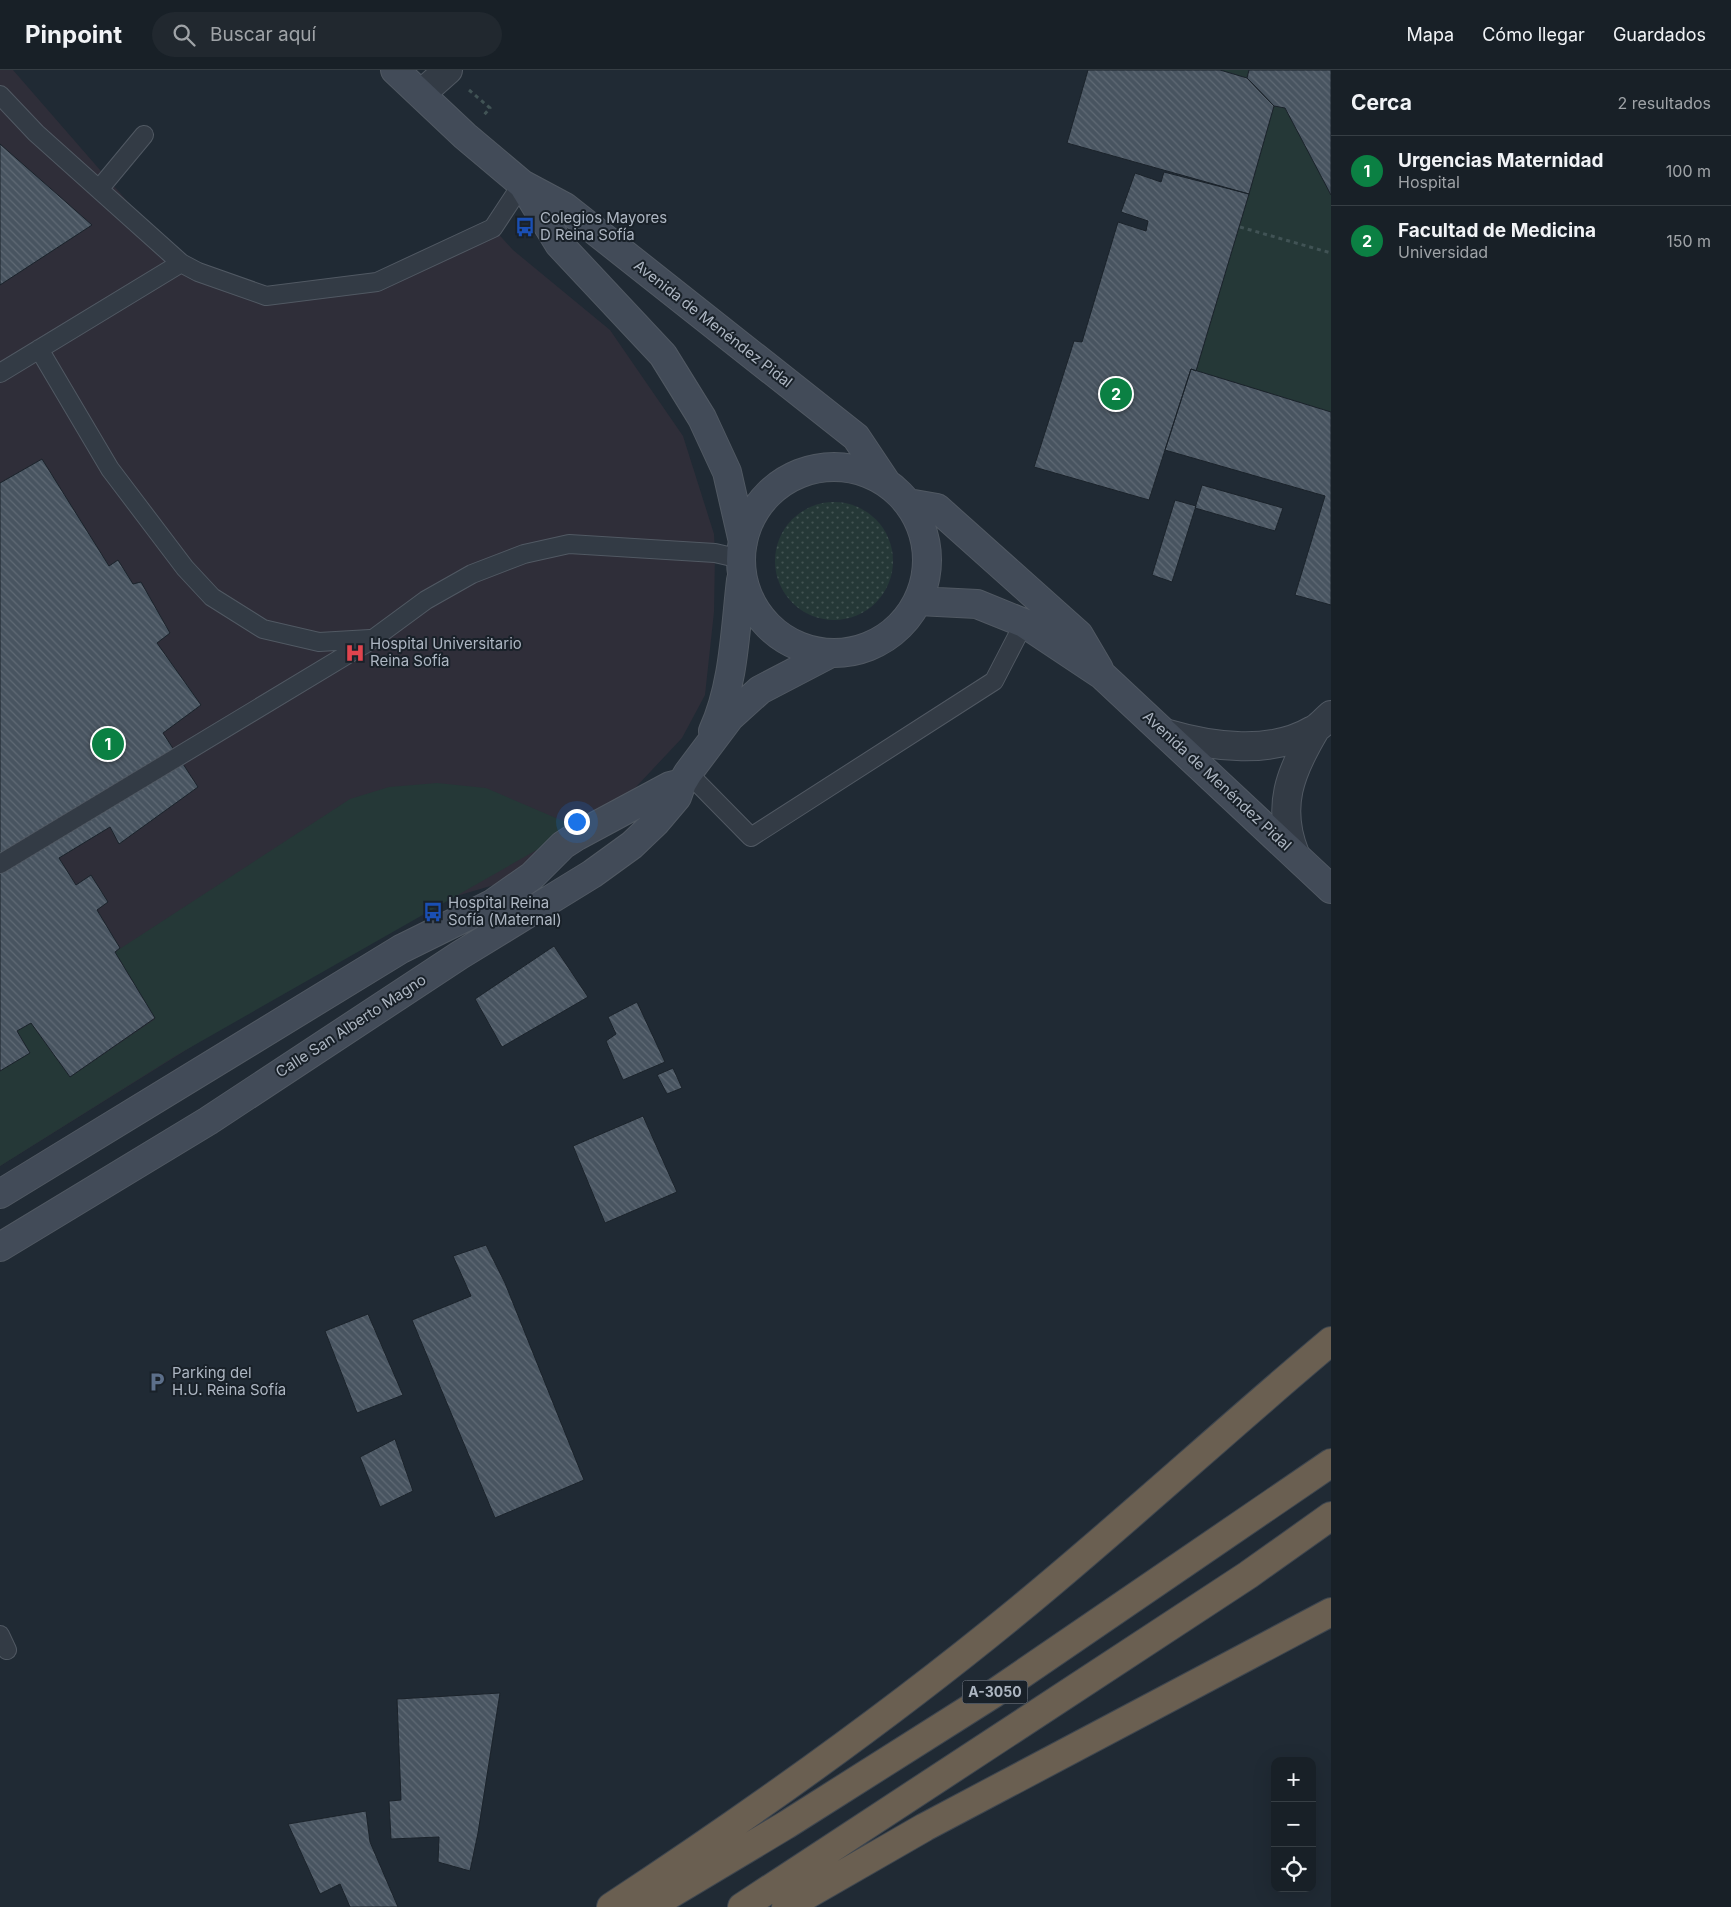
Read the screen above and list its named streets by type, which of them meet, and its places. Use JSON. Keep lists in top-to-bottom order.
{
  "streets": {
    "highway": ["A-3050"],
    "main road": ["Avenida de Menéndez Pidal", "Calle San Alberto Magno"]
  },
  "crossings": [
    ["Avenida de Menéndez Pidal", "Calle San Alberto Magno"]
  ],
  "places": {
    "bus stop": ["Colegios Mayores D Reina Sofía", "Hospital Reina Sofía (Maternal)"],
    "hospital": ["Hospital Universitario Reina Sofía"],
    "parking": ["Parking del H.U. Reina Sofía"]
  },
  "page": {
    "header": "Pinpoint",
    "search": "Buscar aquí",
    "nav": ["Mapa", "Cómo llegar", "Guardados"],
    "heading": ["Cerca", "2 resultados"],
    "list": [
      {
        "mark": "1",
        "name": "Urgencias Maternidad",
        "note": "Hospital",
        "value": "100 m"
      },
      {
        "mark": "2",
        "name": "Facultad de Medicina",
        "note": "Universidad",
        "value": "150 m"
      }
    ],
    "pins": ["2", "1"],
    "map_buttons": ["+", "−"]
  }
}
